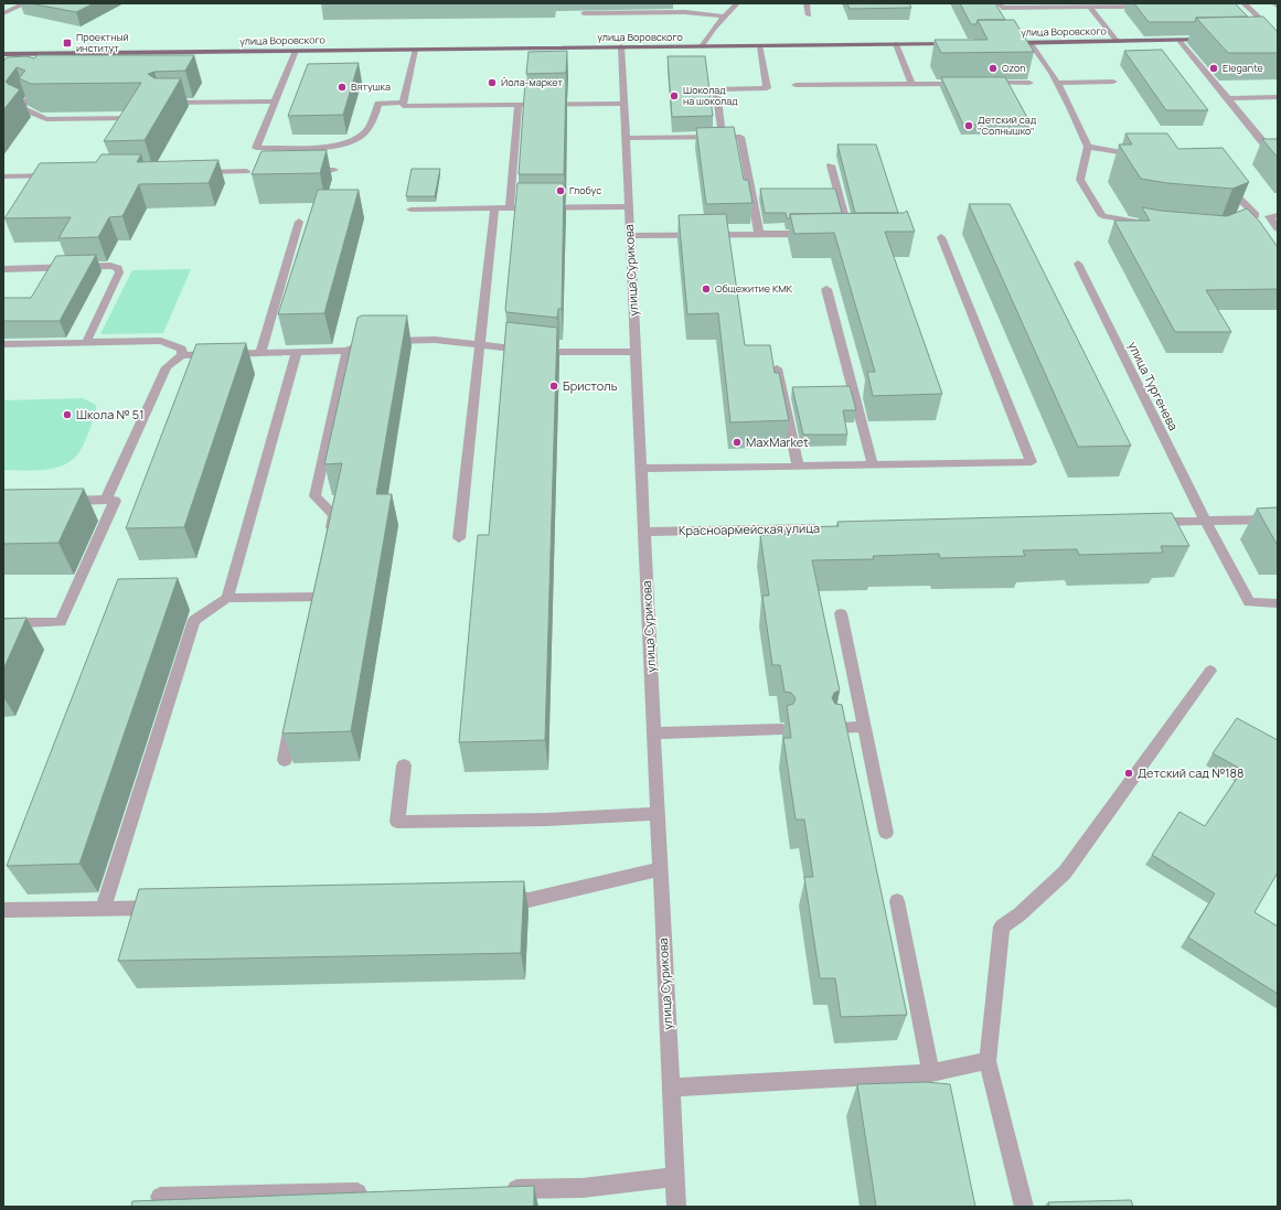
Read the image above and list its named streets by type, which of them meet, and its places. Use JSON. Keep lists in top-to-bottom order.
{
  "streets": {
    "main road": ["улица Воровского"],
    "street": ["улица Сурикова", "улица Тургенева", "Красноармейская улица"]
  },
  "crossings": [
    ["улица Воровского", "улица Сурикова"],
    ["улица Сурикова", "Красноармейская улица"]
  ],
  "places": {
    "transit": ["Проектный институт"],
    "other": [
      "Ozon",
      "Elegante",
      "Йола-маркет",
      "Вятушка",
      "Шоколад на шоколад",
      "Детский сад \"Солнышко\"",
      "Глобус",
      "Общежитие КМК",
      "Бристоль",
      "Школа № 51",
      "MaxMarket",
      "Детский сад №188"
    ]
  }
}
